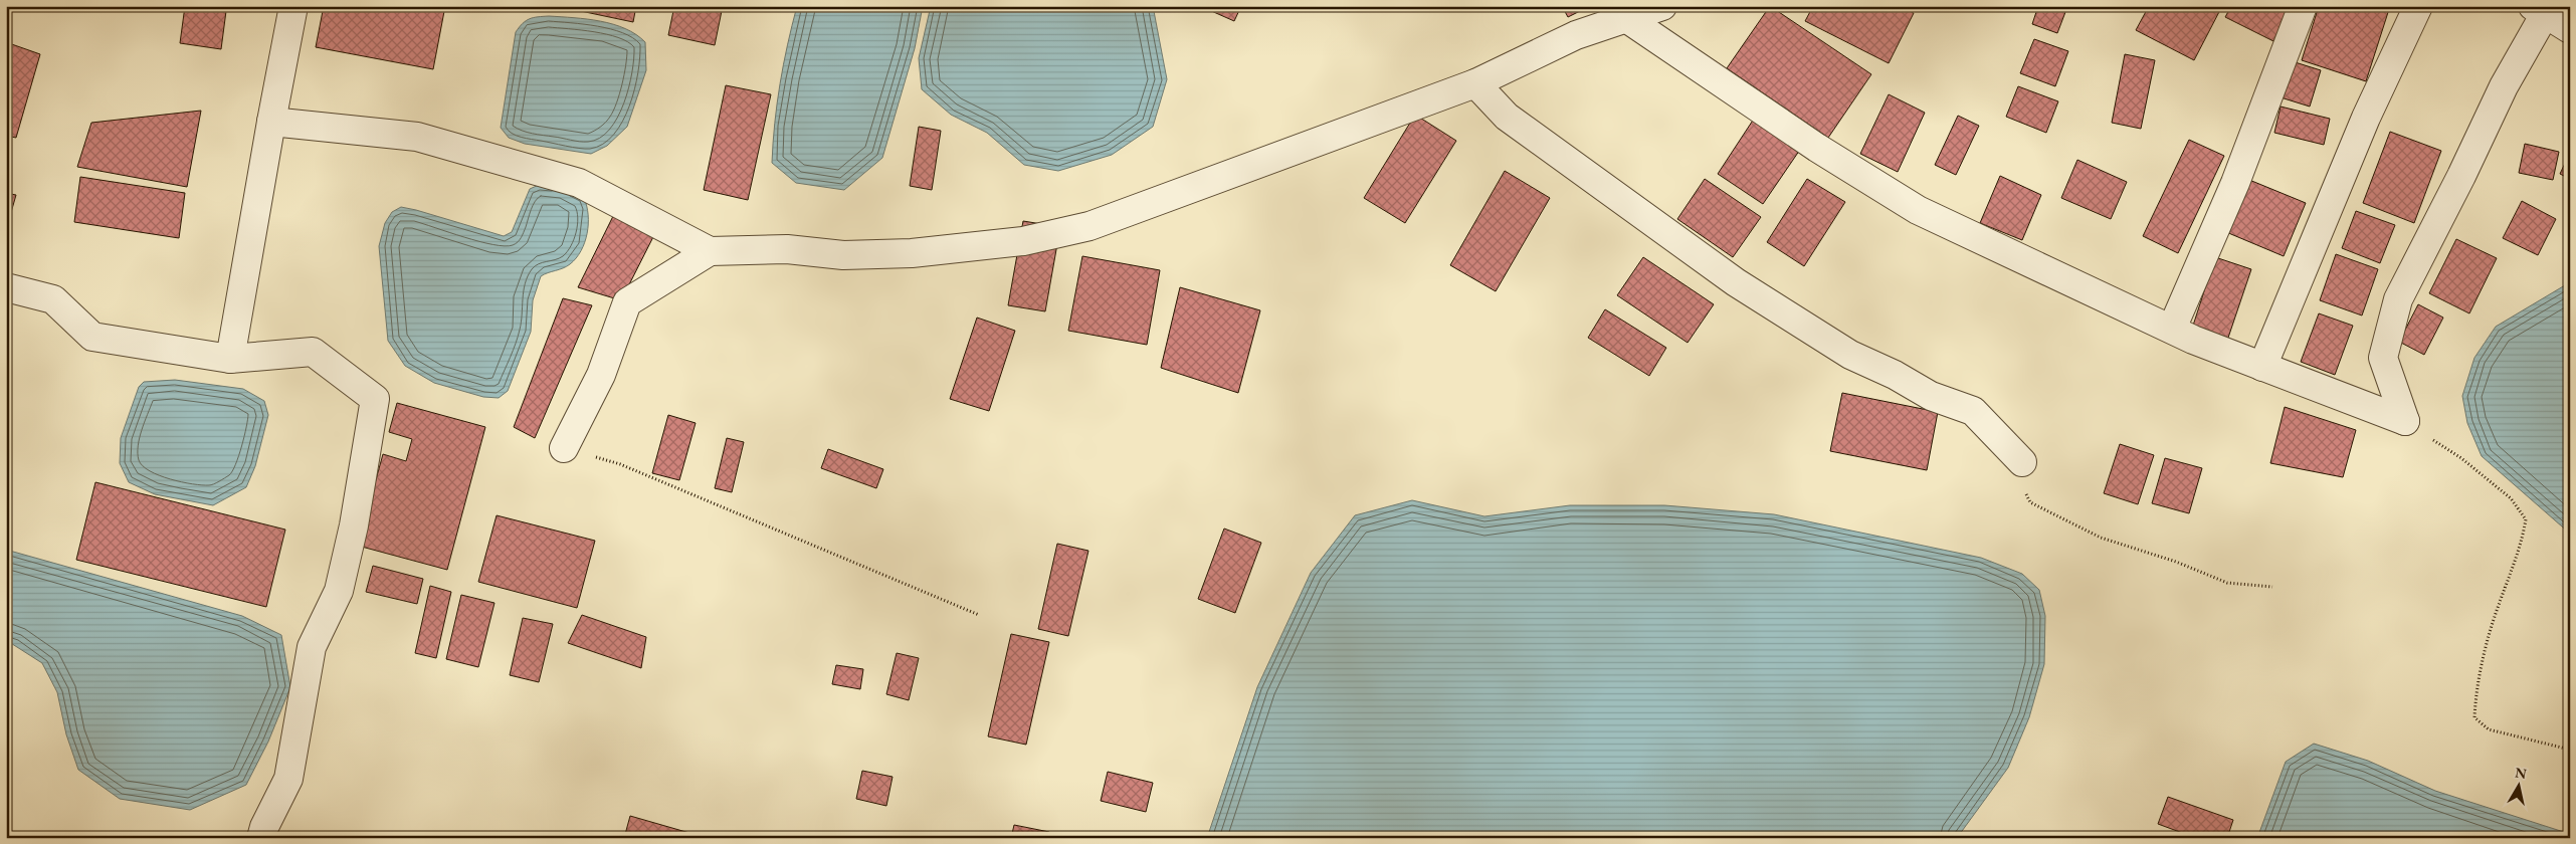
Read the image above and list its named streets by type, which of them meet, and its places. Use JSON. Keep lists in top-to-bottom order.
{
  "north": "top"
}
